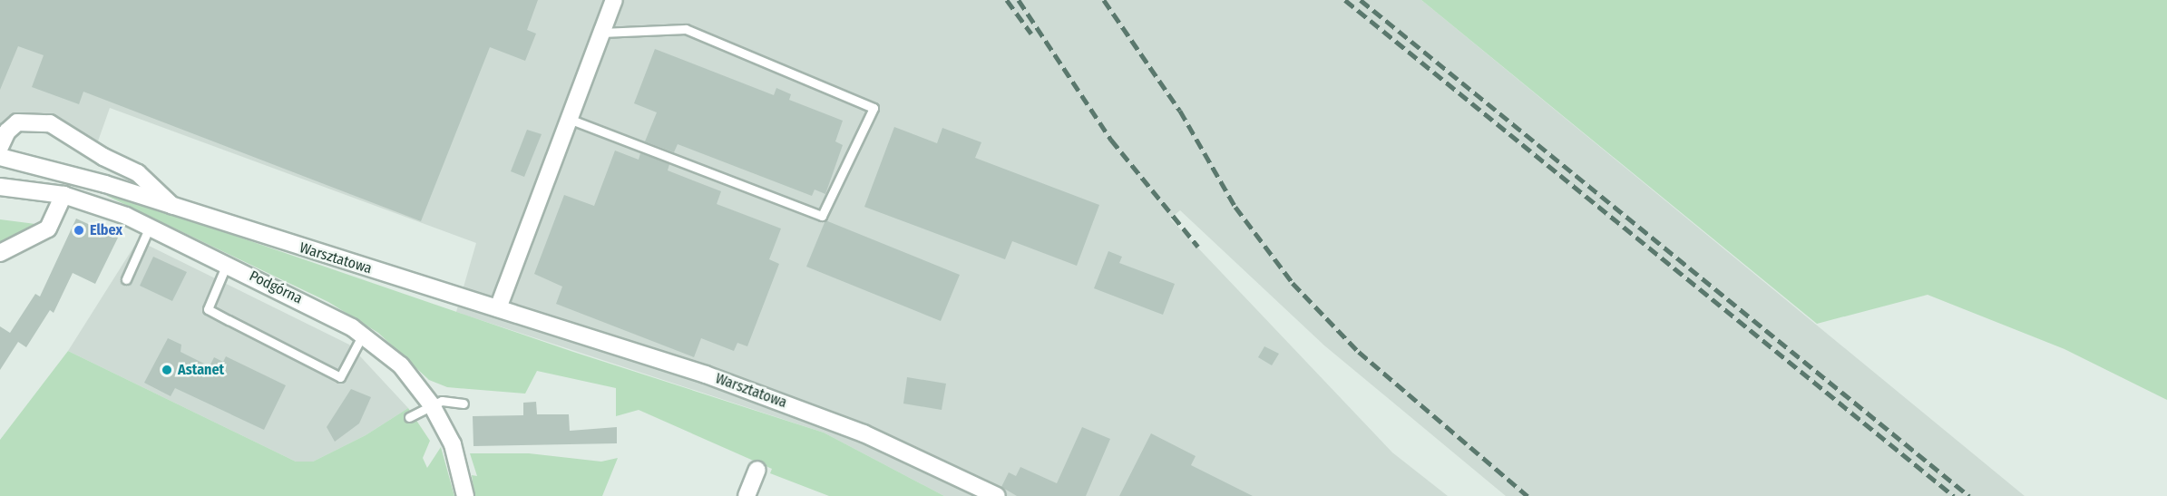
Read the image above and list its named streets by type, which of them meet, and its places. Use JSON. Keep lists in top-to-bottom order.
{
  "streets": {
    "street": ["Warsztatowa", "Podgórna"]
  },
  "places": ["Elbex", "Astanet"]
}
